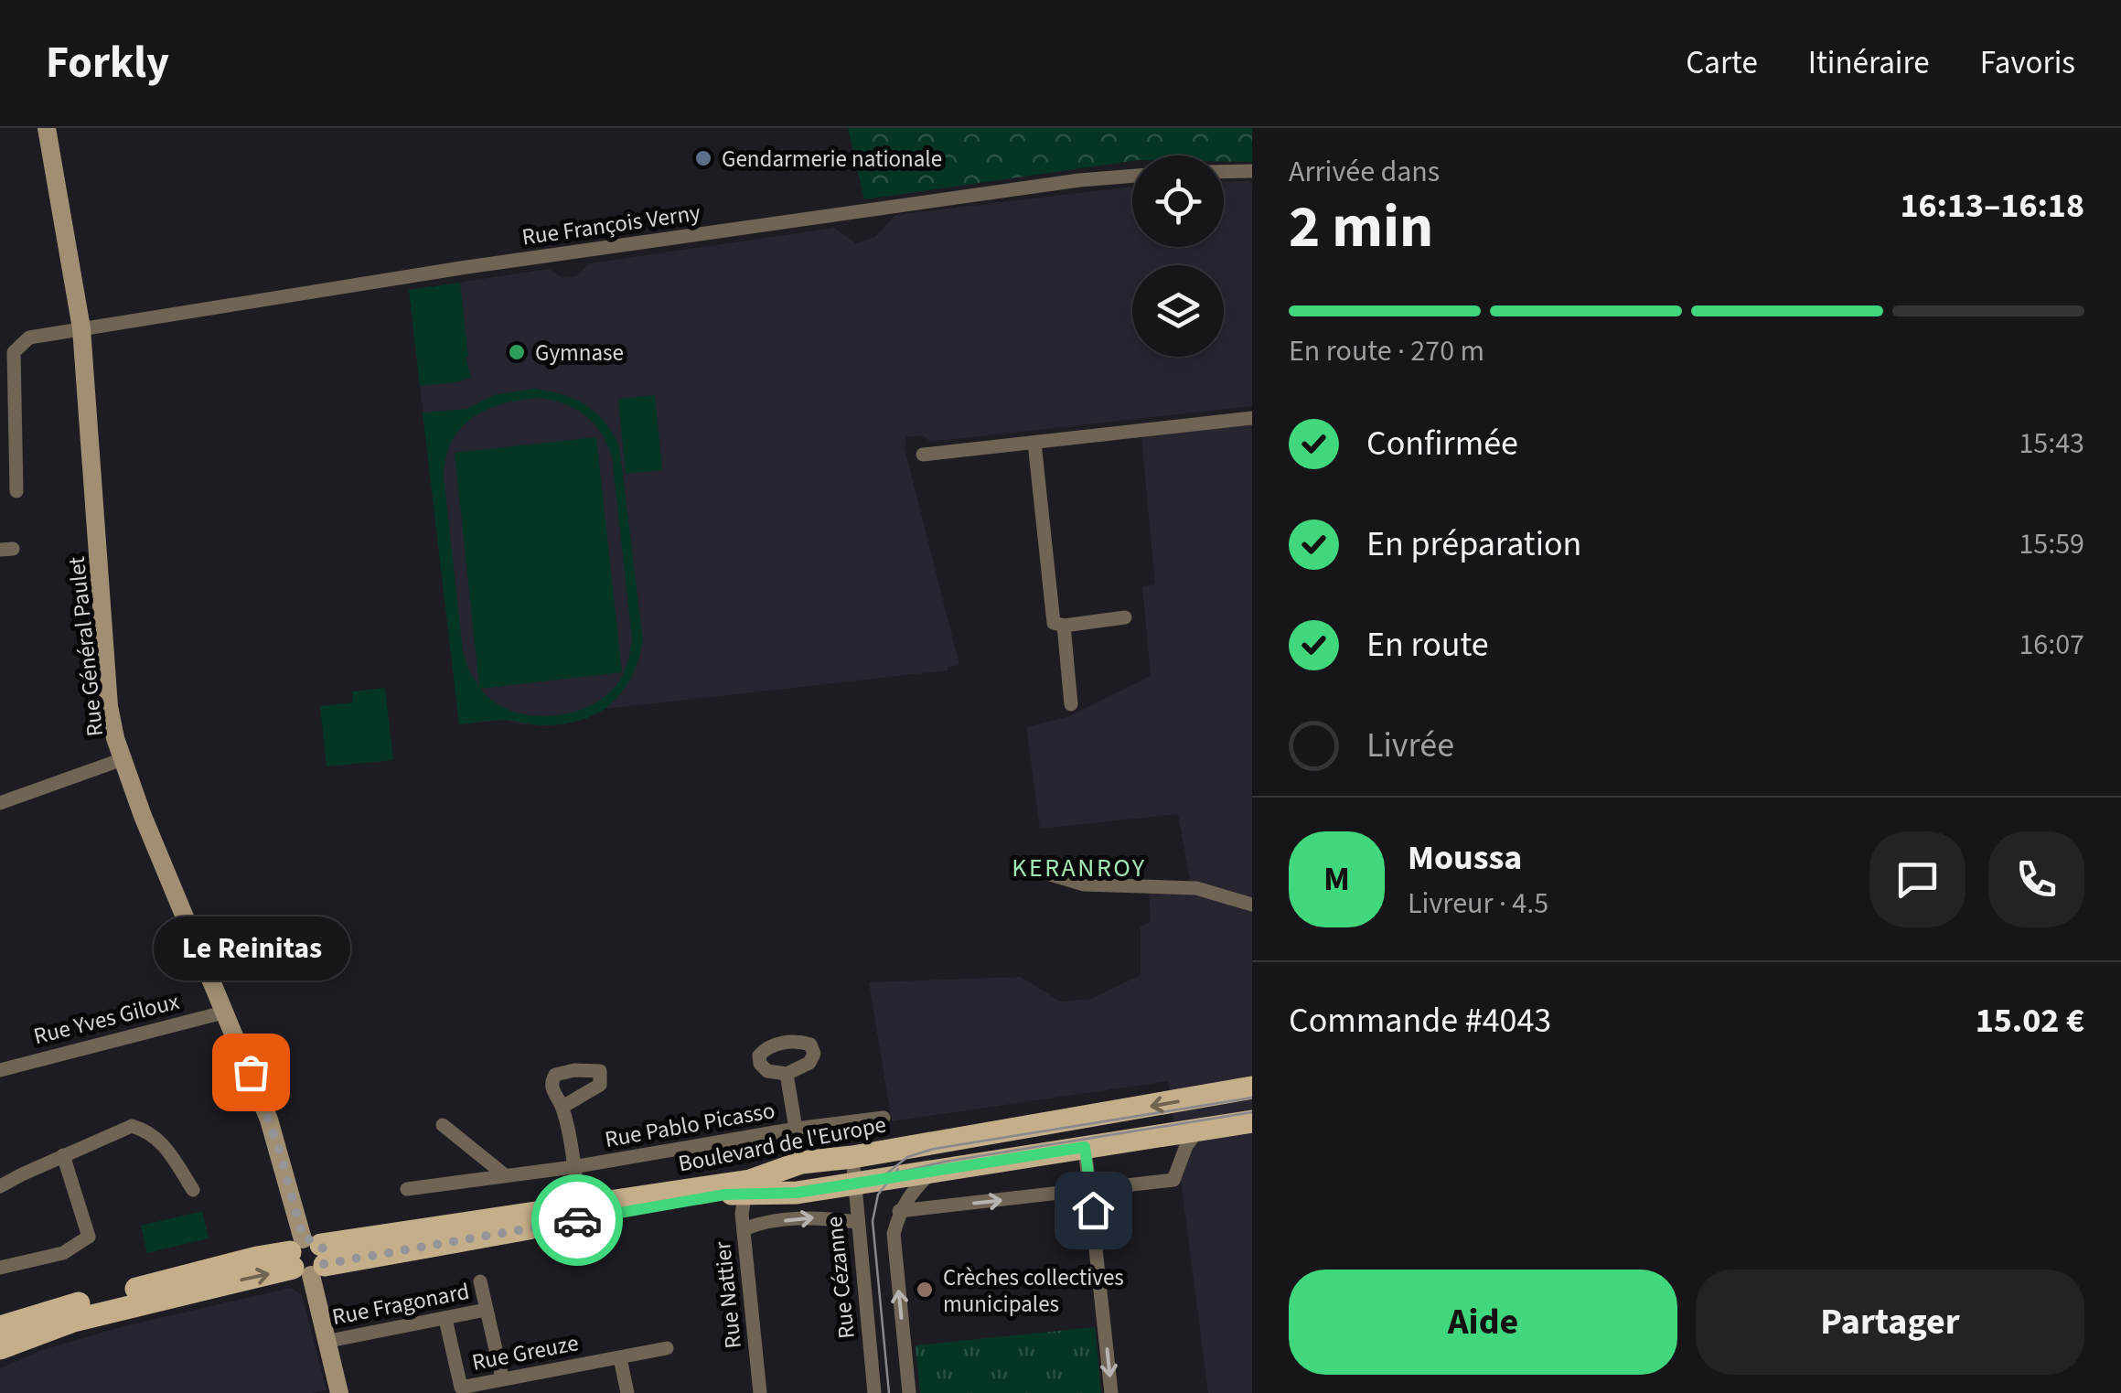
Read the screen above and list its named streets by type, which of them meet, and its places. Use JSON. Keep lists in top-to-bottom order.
{
  "streets": {
    "main road": ["Boulevard de l'Europe"],
    "street": [
      "Rue François Verny",
      "Rue Général Paulet",
      "Rue Yves Giloux",
      "Rue Pablo Picasso",
      "Rue Cézanne",
      "Rue Nattier",
      "Rue Fragonard",
      "Rue Greuze"
    ]
  },
  "crossings": [
    ["Rue François Verny", "Rue Général Paulet"],
    ["Rue Général Paulet", "Rue Yves Giloux"],
    ["Rue Général Paulet", "Boulevard de l'Europe"],
    ["Rue Général Paulet", "Rue Fragonard"],
    ["Boulevard de l'Europe", "Rue Cézanne"],
    ["Boulevard de l'Europe", "Rue Nattier"],
    ["Rue Fragonard", "Rue Greuze"]
  ],
  "districts": ["KERANROY"],
  "places": [
    "Gendarmerie nationale",
    "Gymnase",
    "Le Reinitas",
    "Crèches collectives municipales"
  ],
  "page": {
    "header": "Forkly",
    "nav": ["Carte", "Itinéraire", "Favoris"],
    "heading": ["2 min", "Arrivée dans", "16:13–16:18"],
    "panel": [
      "Moussa",
      "Livreur · 4.5",
      "Commande #4043",
      "15.02 €"
    ],
    "bar": "En route · 270 m",
    "list": [
      ["Confirmée", "15:43"],
      ["En préparation", "15:59"],
      ["En route", "16:07"],
      "Livrée"
    ],
    "round": "M",
    "bubble": "Le Reinitas",
    "buttons": ["Aide", "Partager"]
  }
}
